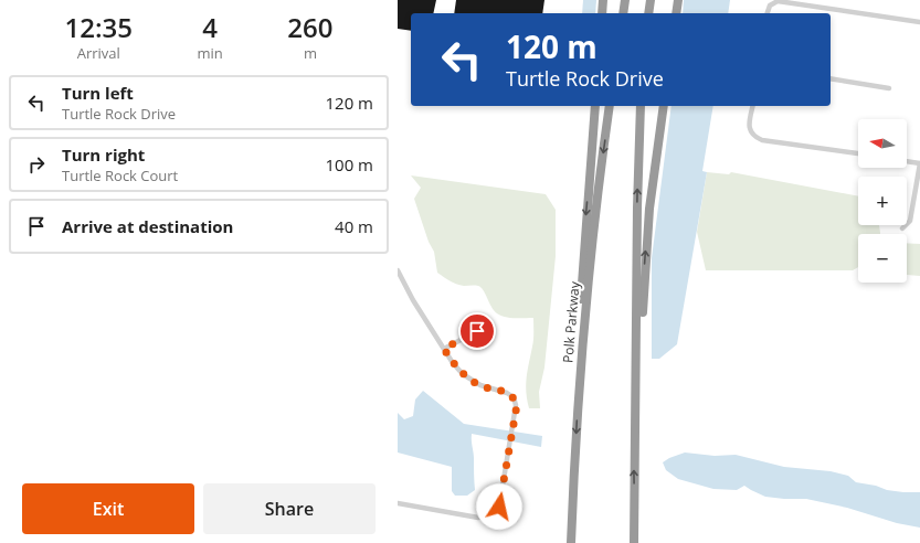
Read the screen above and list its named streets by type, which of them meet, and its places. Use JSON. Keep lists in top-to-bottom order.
{
  "streets": {
    "highway": ["Polk Parkway"]
  },
  "north": "left",
  "page": {
    "eta": [
      "12:35",
      "Arrival",
      "4",
      "min",
      "260",
      "m"
    ],
    "turn": ["120 m", "Turtle Rock Drive"],
    "list": [
      {
        "name": "Turn left",
        "note": "Turtle Rock Drive",
        "value": "120 m"
      },
      {
        "name": "Turn right",
        "note": "Turtle Rock Court",
        "value": "100 m"
      },
      {
        "name": "Arrive at destination",
        "value": "40 m"
      }
    ],
    "map_buttons": ["+", "−"],
    "buttons": ["Exit", "Share"]
  }
}
